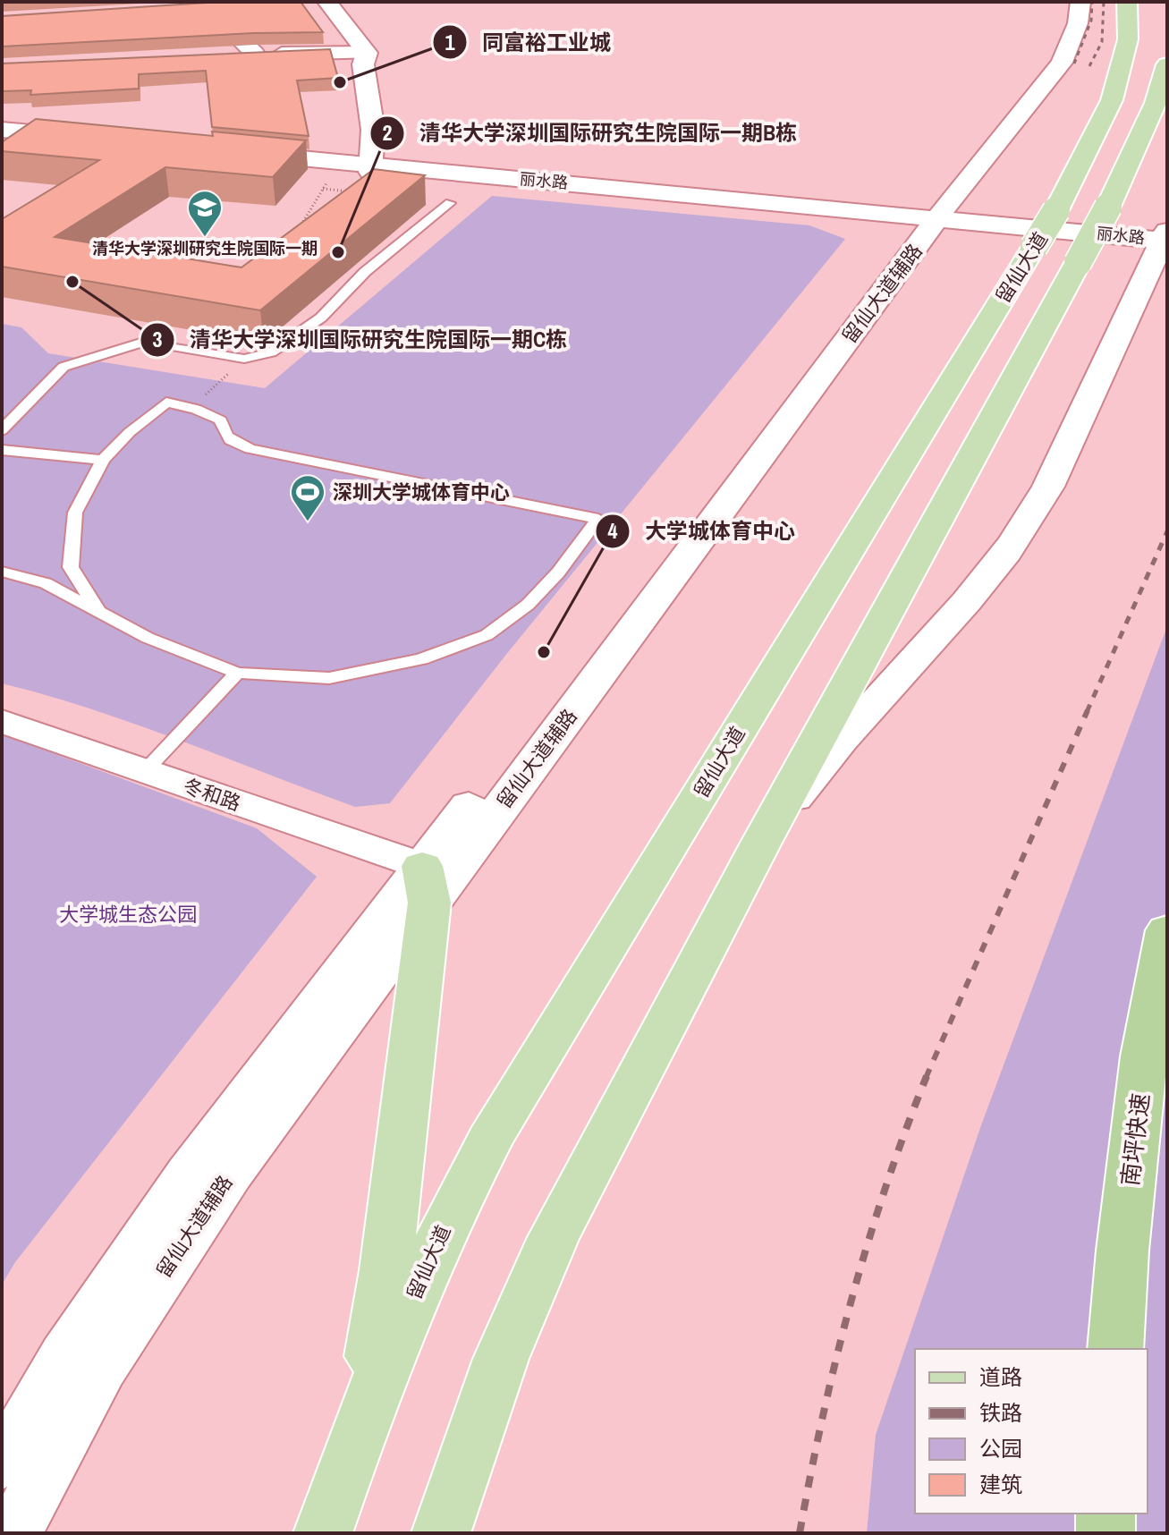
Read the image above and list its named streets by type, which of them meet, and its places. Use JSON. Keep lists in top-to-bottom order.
{
  "streets": {
    "highway": ["南坪快速"],
    "main road": ["丽水路", "留仙大道", "留仙大道辅路"],
    "street": ["冬和路"]
  },
  "crossings": [
    ["丽水路", "留仙大道辅路"],
    ["留仙大道辅路", "冬和路"]
  ],
  "parks": ["大学城生态公园"],
  "places": {
    "other": [
      "同富裕工业城",
      "清华大学深圳国际研究生院国际一期B栋",
      "清华大学深圳国际研究生院国际一期C栋",
      "大学城体育中心"
    ],
    "school or university": ["清华大学深圳研究生院国际一期"],
    "sports": ["深圳大学城体育中心"]
  },
  "legend": [
    "道路",
    "铁路",
    "公园",
    "建筑"
  ]
}
